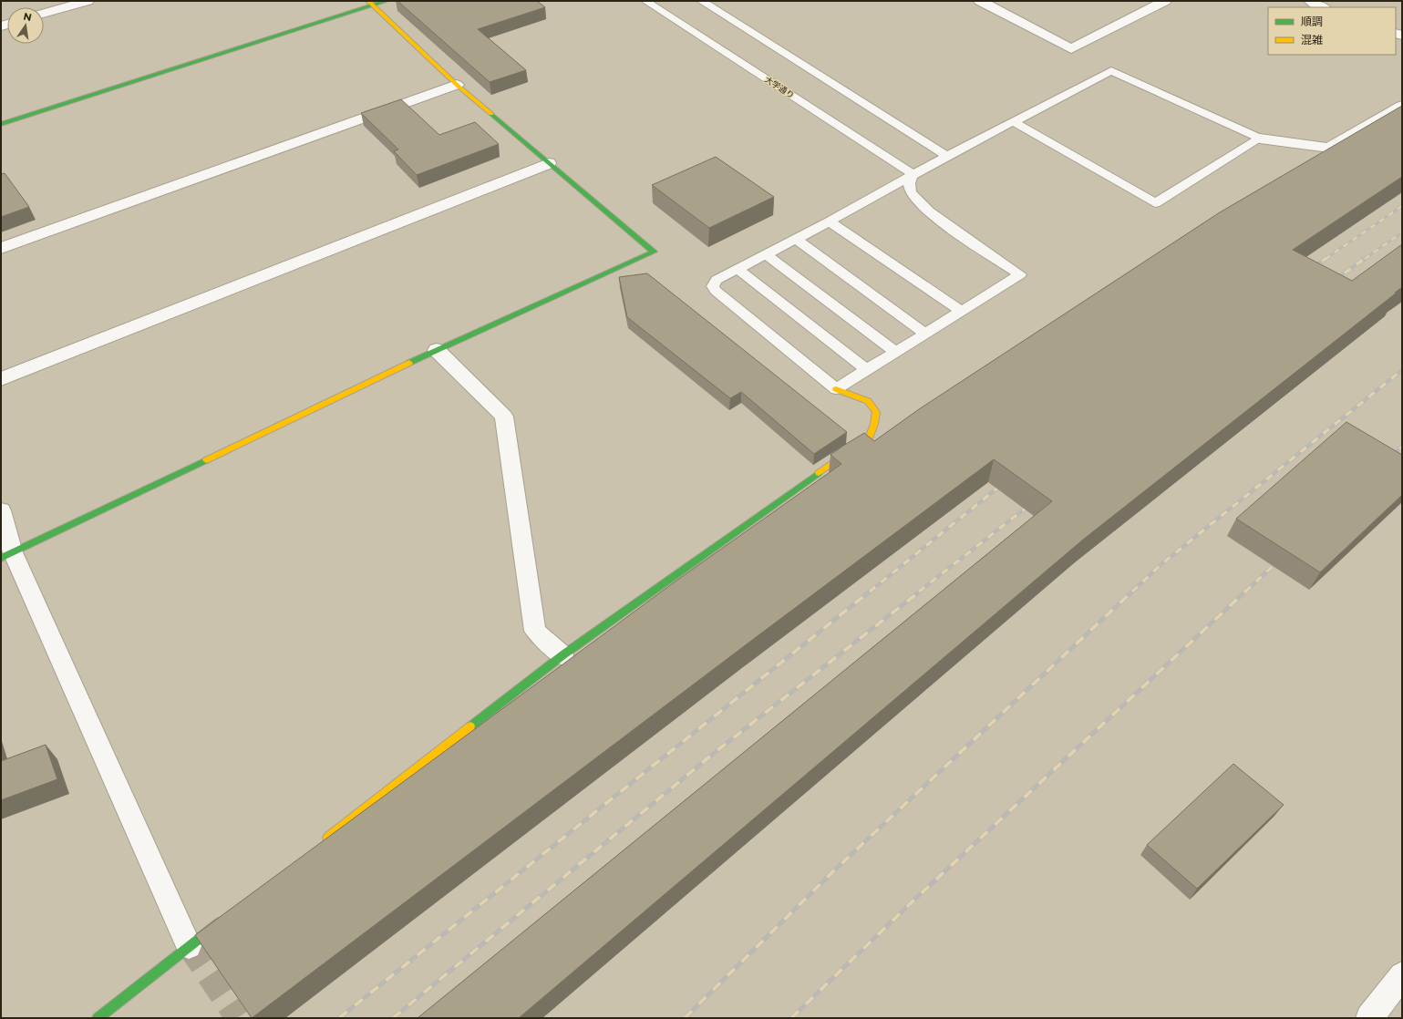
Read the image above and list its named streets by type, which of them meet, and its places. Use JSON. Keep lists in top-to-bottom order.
{
  "streets": {
    "lane": ["大学通り"]
  },
  "legend": ["順調", "混雑"],
  "north": "top"
}
